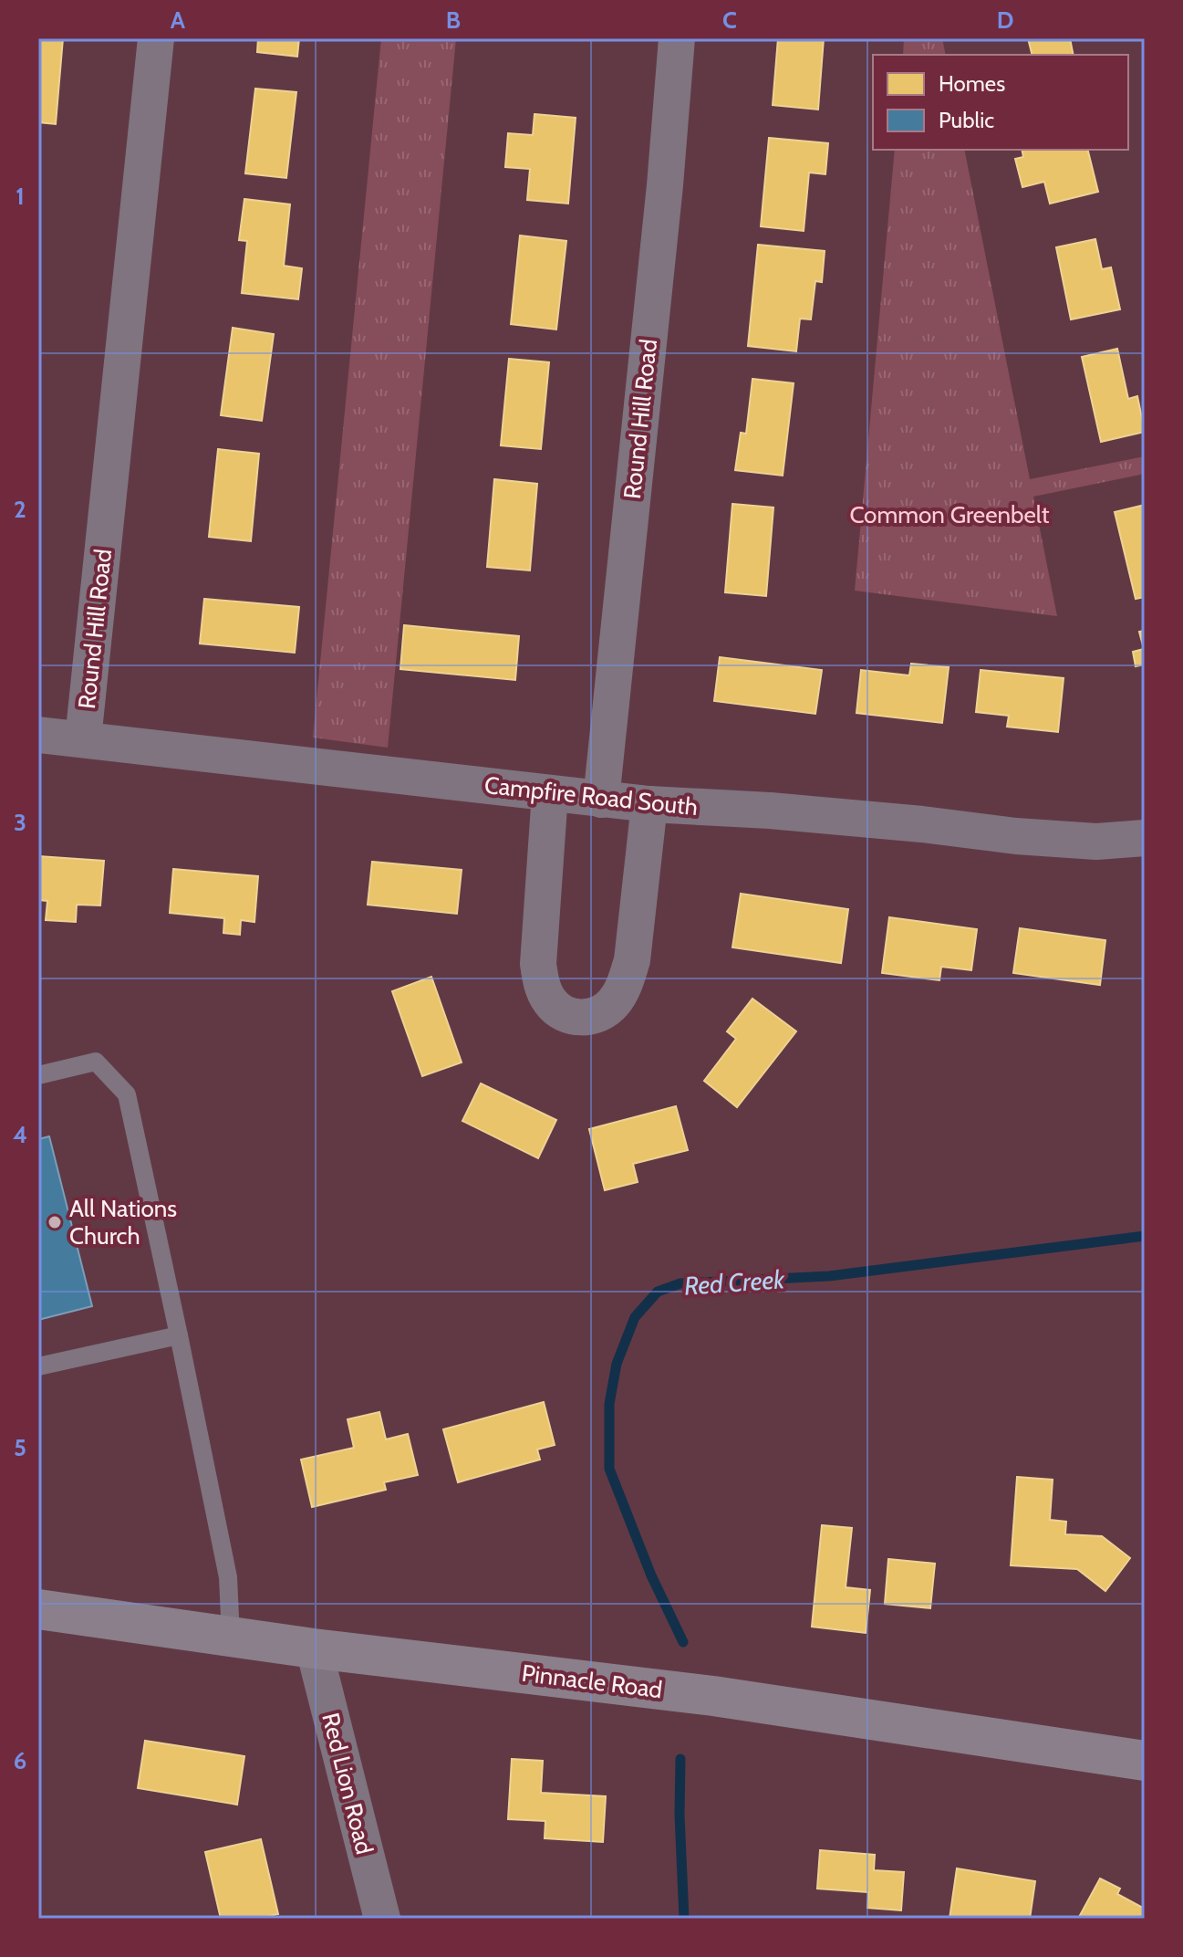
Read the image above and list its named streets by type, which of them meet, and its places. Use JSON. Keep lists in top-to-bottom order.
{
  "streets": {
    "street": [
      "Round Hill Road",
      "Campfire Road South",
      "Pinnacle Road",
      "Red Lion Road"
    ]
  },
  "crossings": [
    ["Round Hill Road", "Campfire Road South"],
    ["Pinnacle Road", "Red Lion Road"]
  ],
  "water": ["Red Creek"],
  "parks": ["Common Greenbelt"],
  "places": ["All Nations Church"],
  "legend": ["Homes", "Public"],
  "grid": {
    "columns": [
      "A",
      "B",
      "C",
      "D"
    ],
    "rows": [
      "1",
      "2",
      "3",
      "4",
      "5",
      "6"
    ]
  }
}
